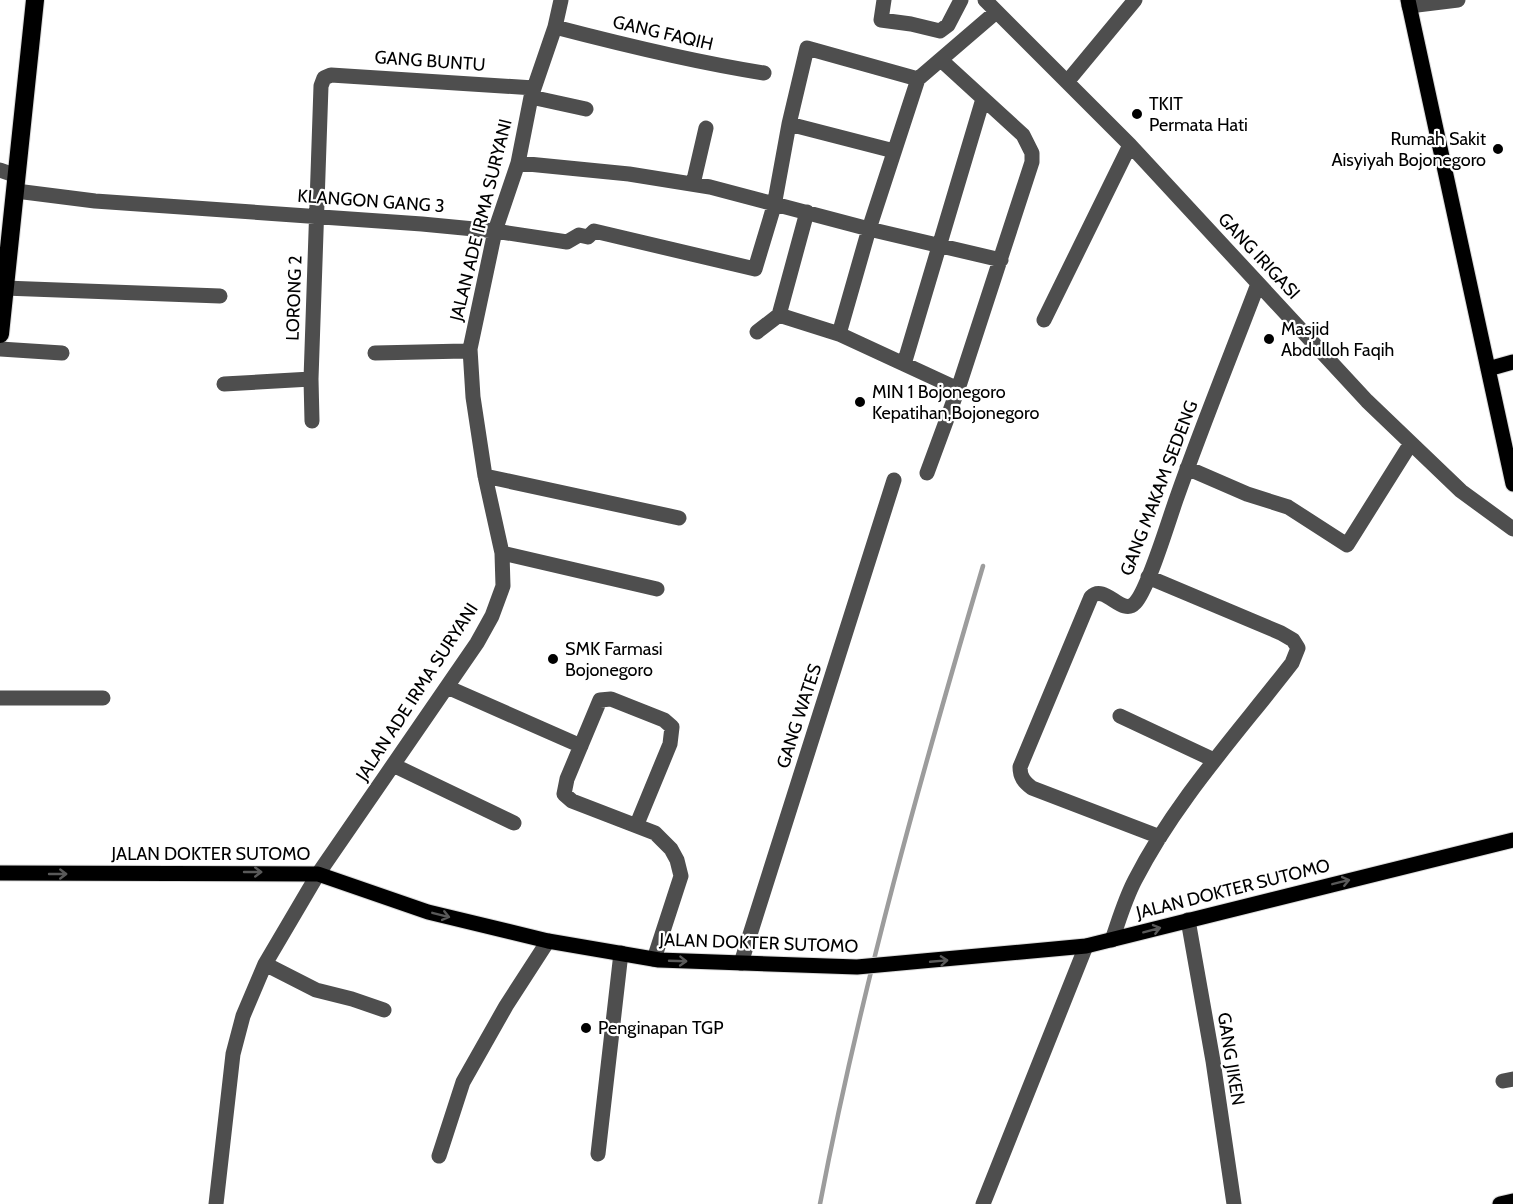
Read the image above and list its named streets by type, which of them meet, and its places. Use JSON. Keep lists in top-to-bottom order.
{
  "streets": {
    "main road": ["JALAN DOKTER SUTOMO"],
    "street": [
      "GANG FAQIH",
      "GANG BUNTU",
      "KLANGON GANG 3",
      "JALAN ADE IRMA SURYANI",
      "GANG IRIGASI",
      "LORONG 2",
      "GANG MAKAM SEDENG",
      "GANG WATES",
      "GANG JIKEN"
    ]
  },
  "crossings": [
    ["GANG FAQIH", "JALAN ADE IRMA SURYANI"],
    ["GANG BUNTU", "JALAN ADE IRMA SURYANI"],
    ["GANG BUNTU", "LORONG 2"],
    ["KLANGON GANG 3", "JALAN ADE IRMA SURYANI"],
    ["KLANGON GANG 3", "LORONG 2"],
    ["JALAN ADE IRMA SURYANI", "JALAN DOKTER SUTOMO"],
    ["GANG IRIGASI", "GANG MAKAM SEDENG"],
    ["GANG WATES", "JALAN DOKTER SUTOMO"],
    ["JALAN DOKTER SUTOMO", "GANG JIKEN"]
  ],
  "one_way": ["JALAN DOKTER SUTOMO"],
  "places": [
    "TKIT Permata Hati",
    "Rumah Sakit Aisyiyah Bojonegoro",
    "Masjid Abdulloh Faqih",
    "MIN 1 Bojonegoro Kepatihan,Bojonegoro",
    "SMK Farmasi Bojonegoro",
    "Penginapan TGP"
  ]
}
